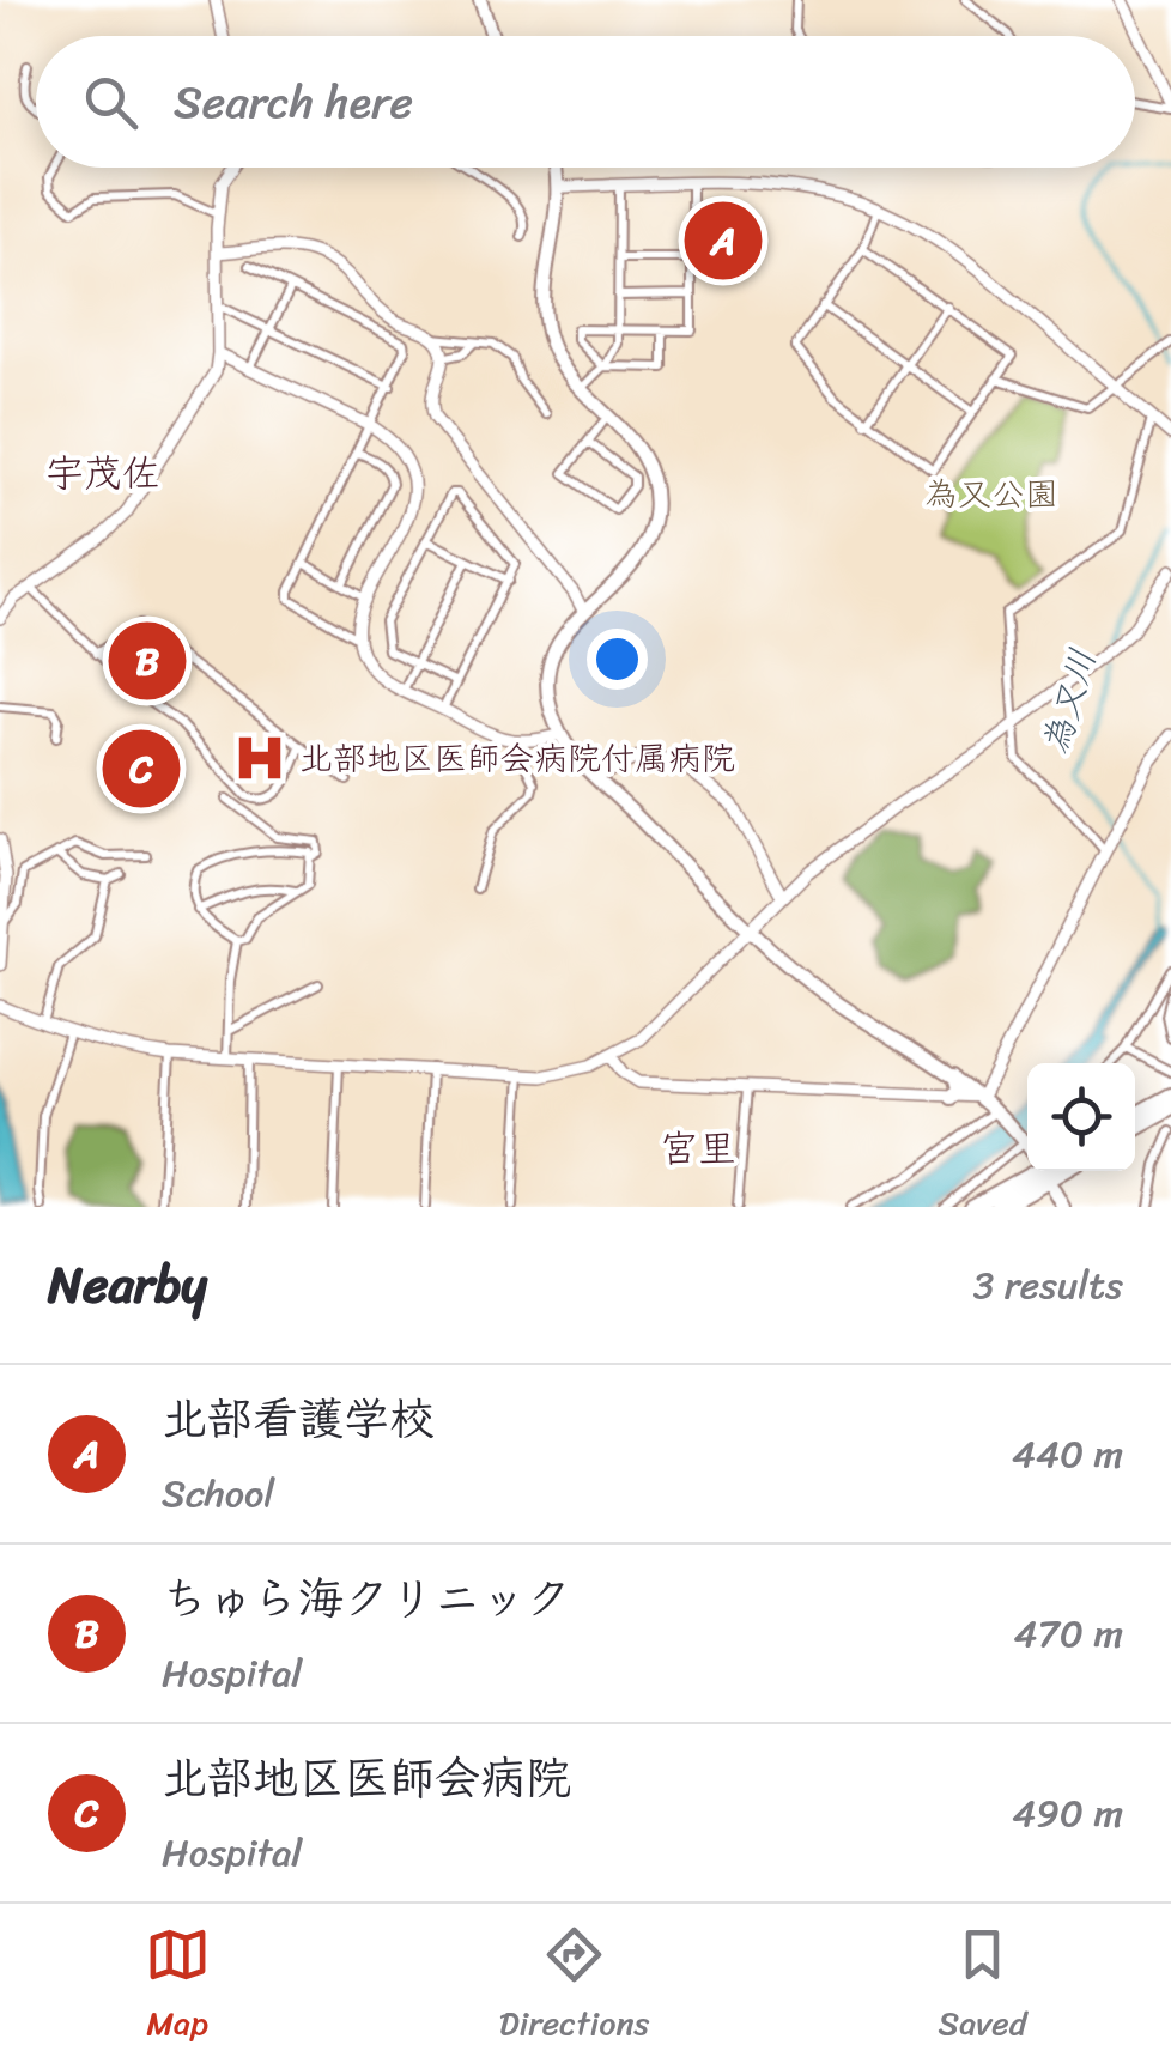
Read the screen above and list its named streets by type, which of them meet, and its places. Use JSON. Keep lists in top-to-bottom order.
{
  "districts": ["宇茂佐", "宮里"],
  "water": ["為又川"],
  "parks": ["為又公園"],
  "places": {
    "hospital": ["北部地区医師会病院付属病院"]
  },
  "page": {
    "search": "Search here",
    "pins": ["A", "B", "C"],
    "heading": ["Nearby", "3 results"],
    "list": [
      {
        "mark": "A",
        "name": "北部看護学校",
        "note": "School",
        "value": "440 m"
      },
      {
        "mark": "B",
        "name": "ちゅら海クリニック",
        "note": "Hospital",
        "value": "470 m"
      },
      {
        "mark": "C",
        "name": "北部地区医師会病院",
        "note": "Hospital",
        "value": "490 m"
      }
    ],
    "nav": ["Map", "Directions", "Saved"]
  }
}
